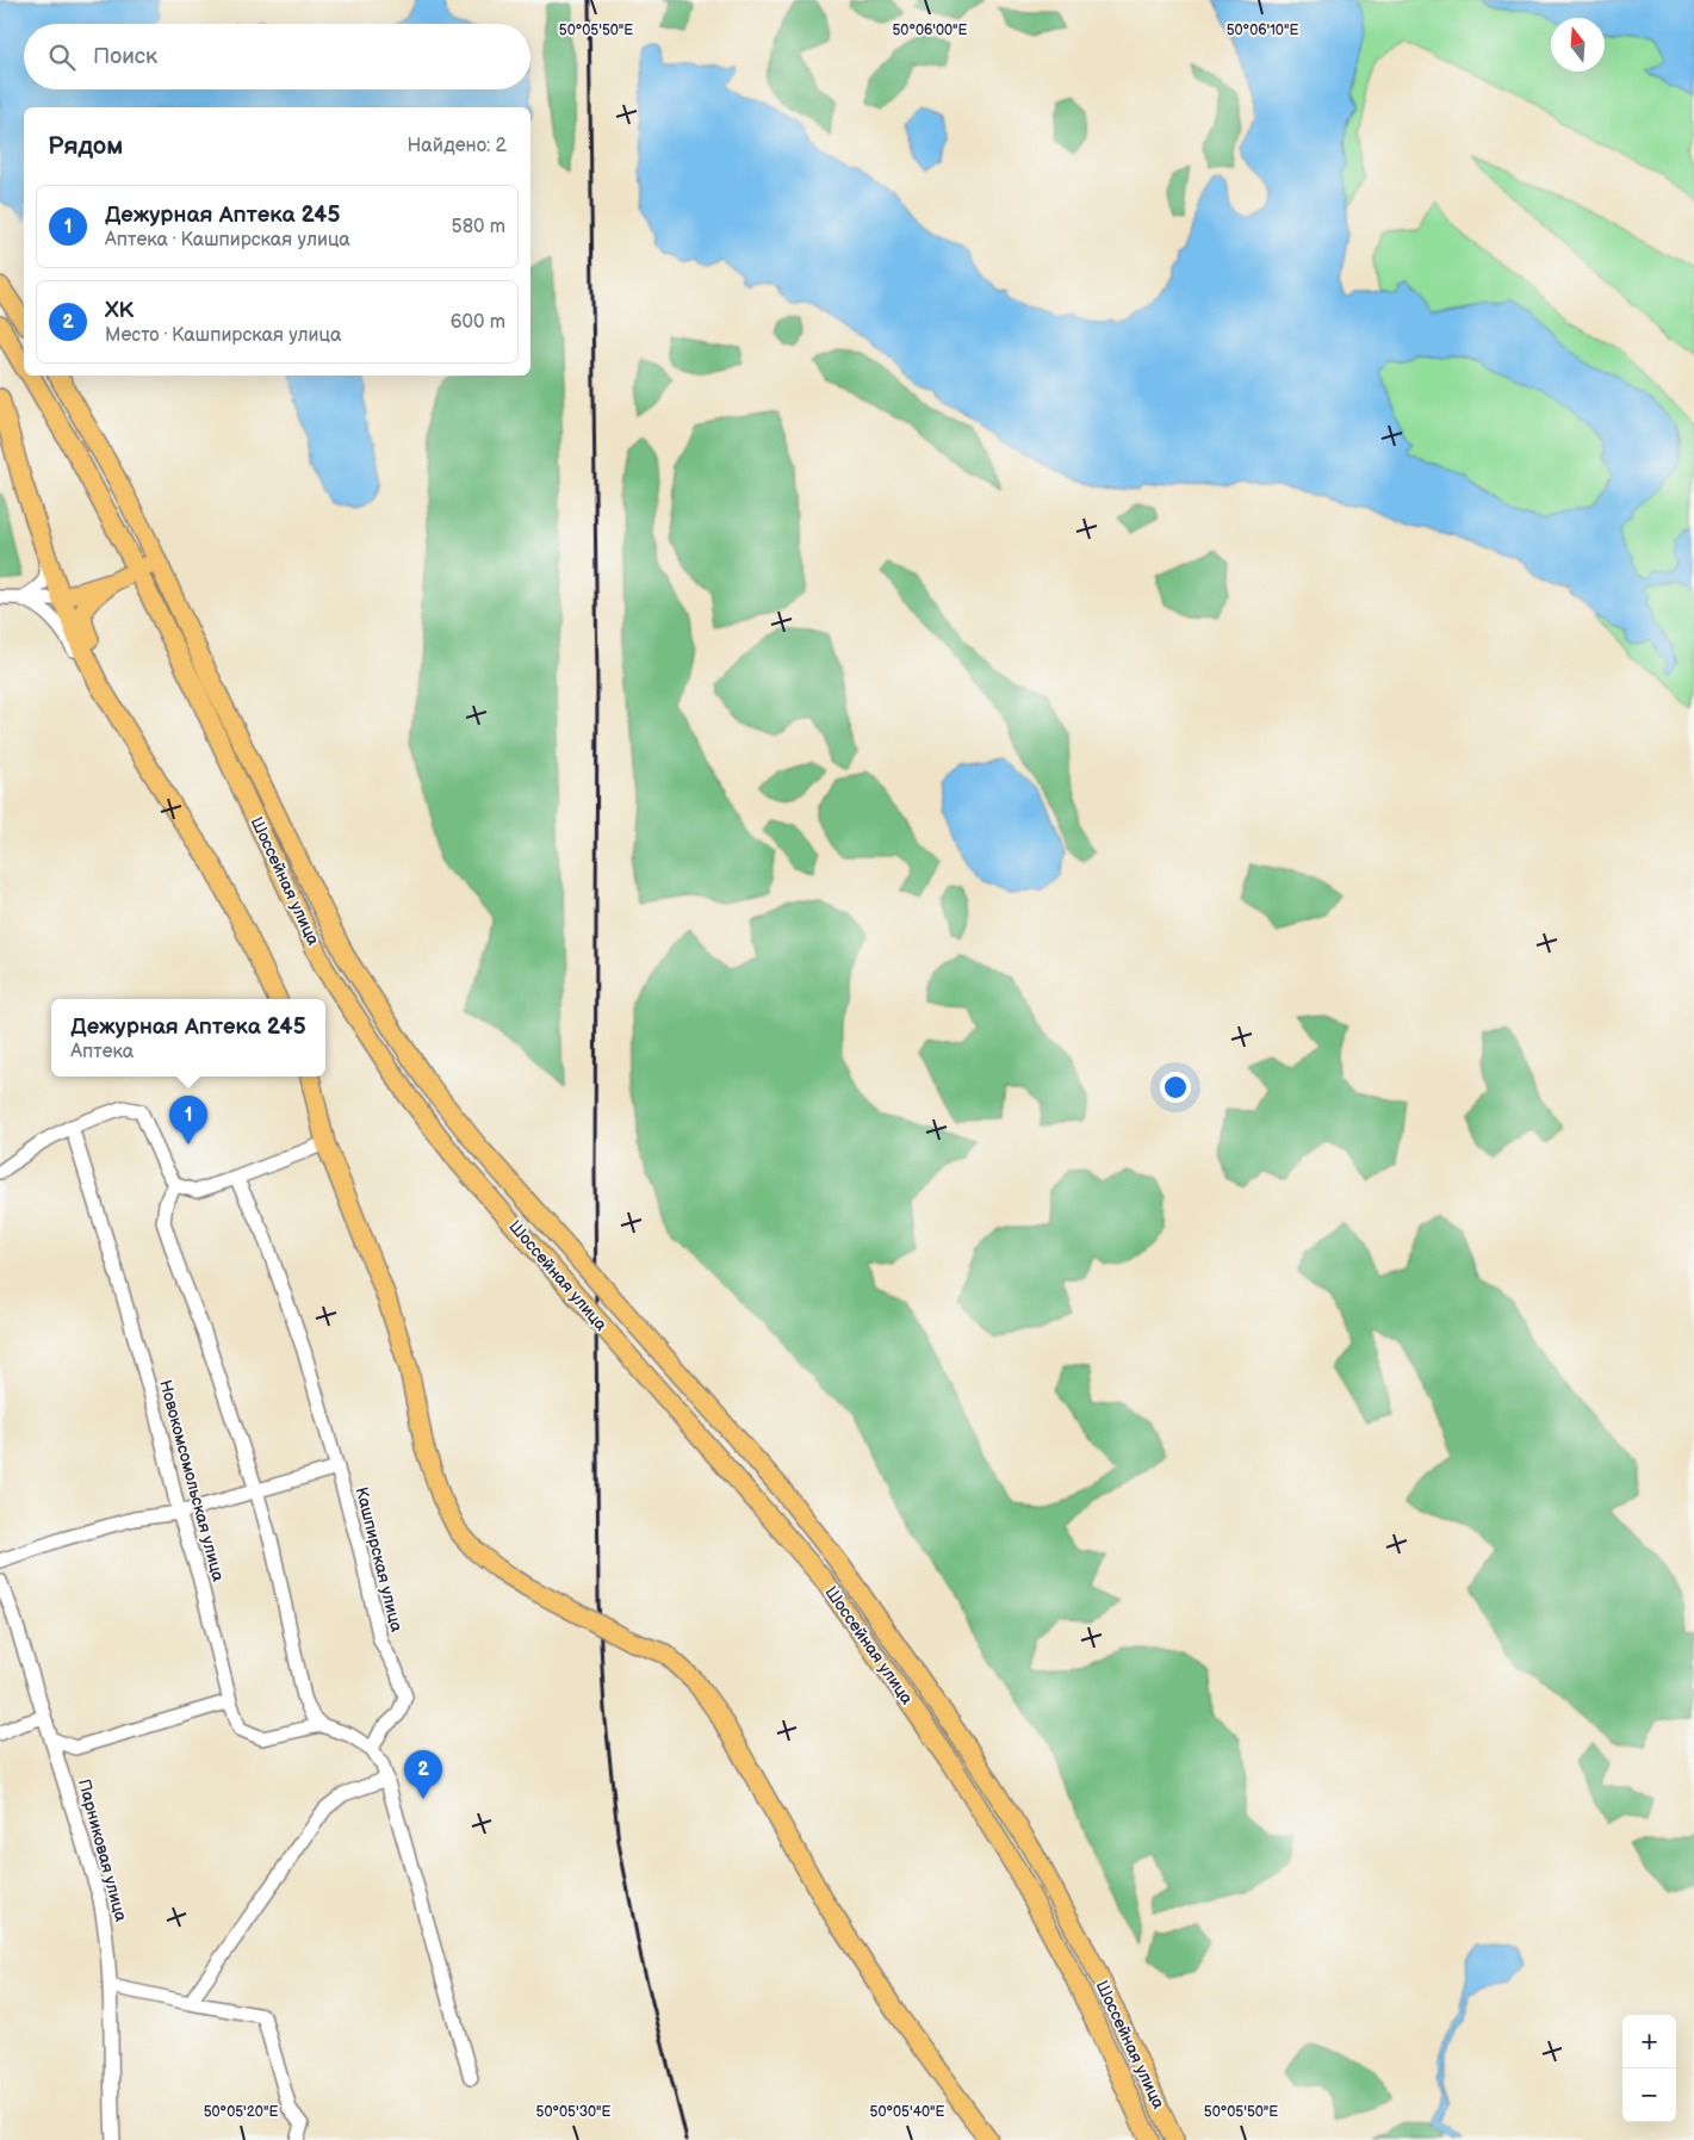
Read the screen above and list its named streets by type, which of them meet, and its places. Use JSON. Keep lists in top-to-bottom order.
{
  "streets": {
    "main road": ["Шоссейная улица"],
    "street": ["Новокомсомольская улица", "Кашпирская улица", "Парниковая улица"]
  },
  "north": "top",
  "page": {
    "search": "Поиск",
    "heading": ["Рядом", "Найдено: 2"],
    "list": [
      {
        "mark": "1",
        "name": "Дежурная Аптека 245",
        "note": "Аптека · Кашпирская улица",
        "value": "580 m"
      },
      {
        "mark": "2",
        "name": "ХК",
        "note": "Место · Кашпирская улица",
        "value": "600 m"
      }
    ],
    "popup": ["Дежурная Аптека 245", "Аптека"],
    "pins": ["1", "2"],
    "map_buttons": ["+", "−"]
  },
  "coordinates": [
    "50°05'50\"E",
    "50°06'00\"E",
    "50°06'10\"E",
    "50°05'20\"E",
    "50°05'30\"E",
    "50°05'40\"E"
  ]
}
